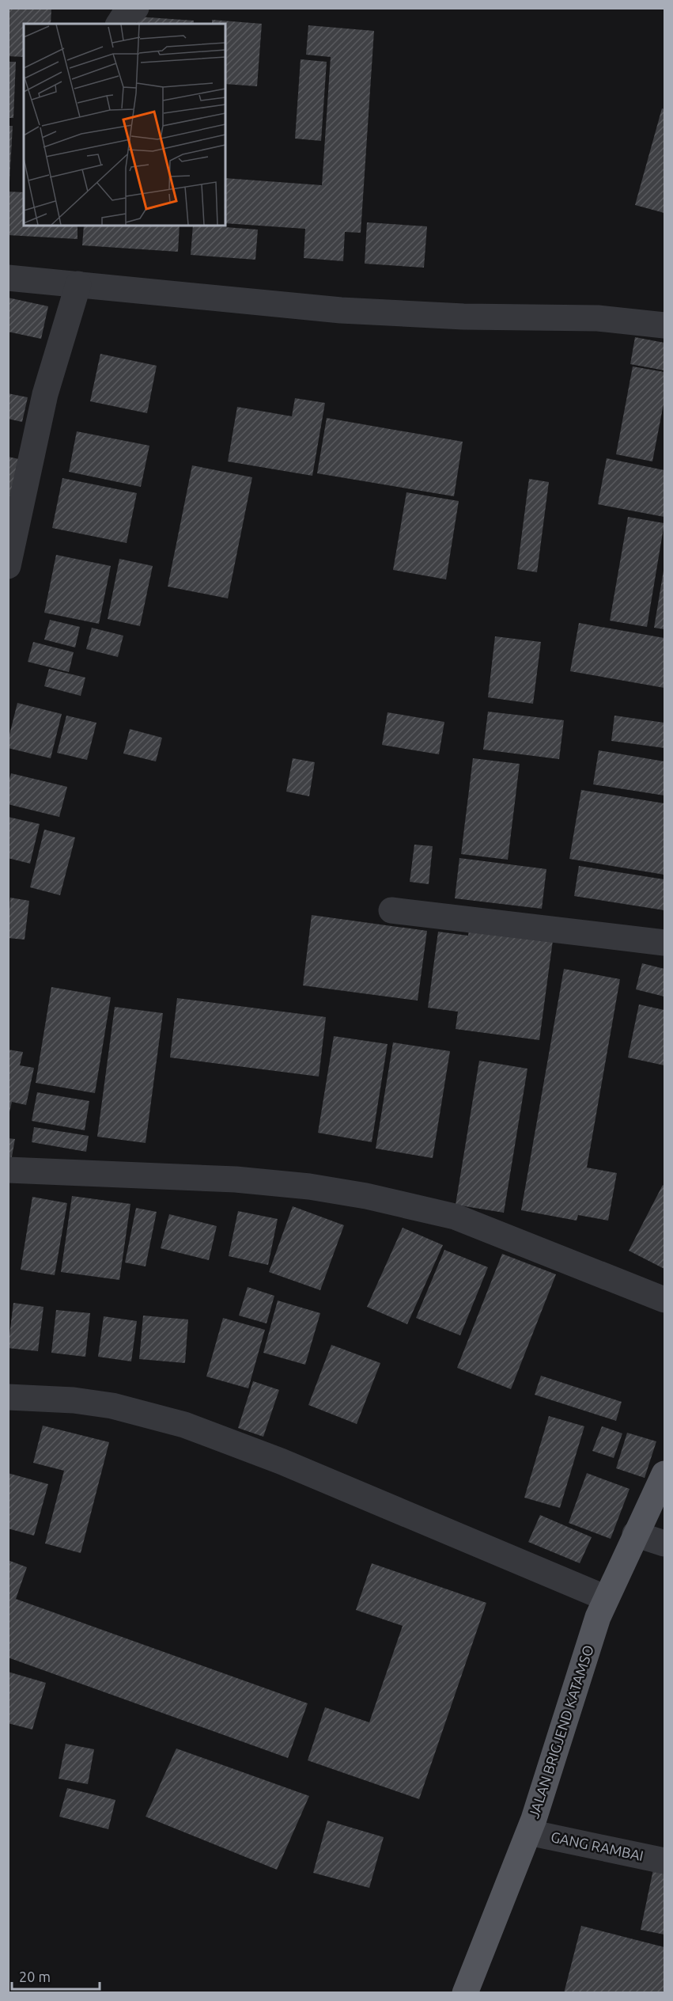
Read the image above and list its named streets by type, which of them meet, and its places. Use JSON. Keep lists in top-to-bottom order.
{
  "streets": {
    "main road": ["JALAN BRIGJEND KATAMSO"],
    "street": ["GANG RAMBAI"]
  },
  "crossings": [
    ["JALAN BRIGJEND KATAMSO", "GANG RAMBAI"]
  ],
  "scale_bar": "20 m"
}
